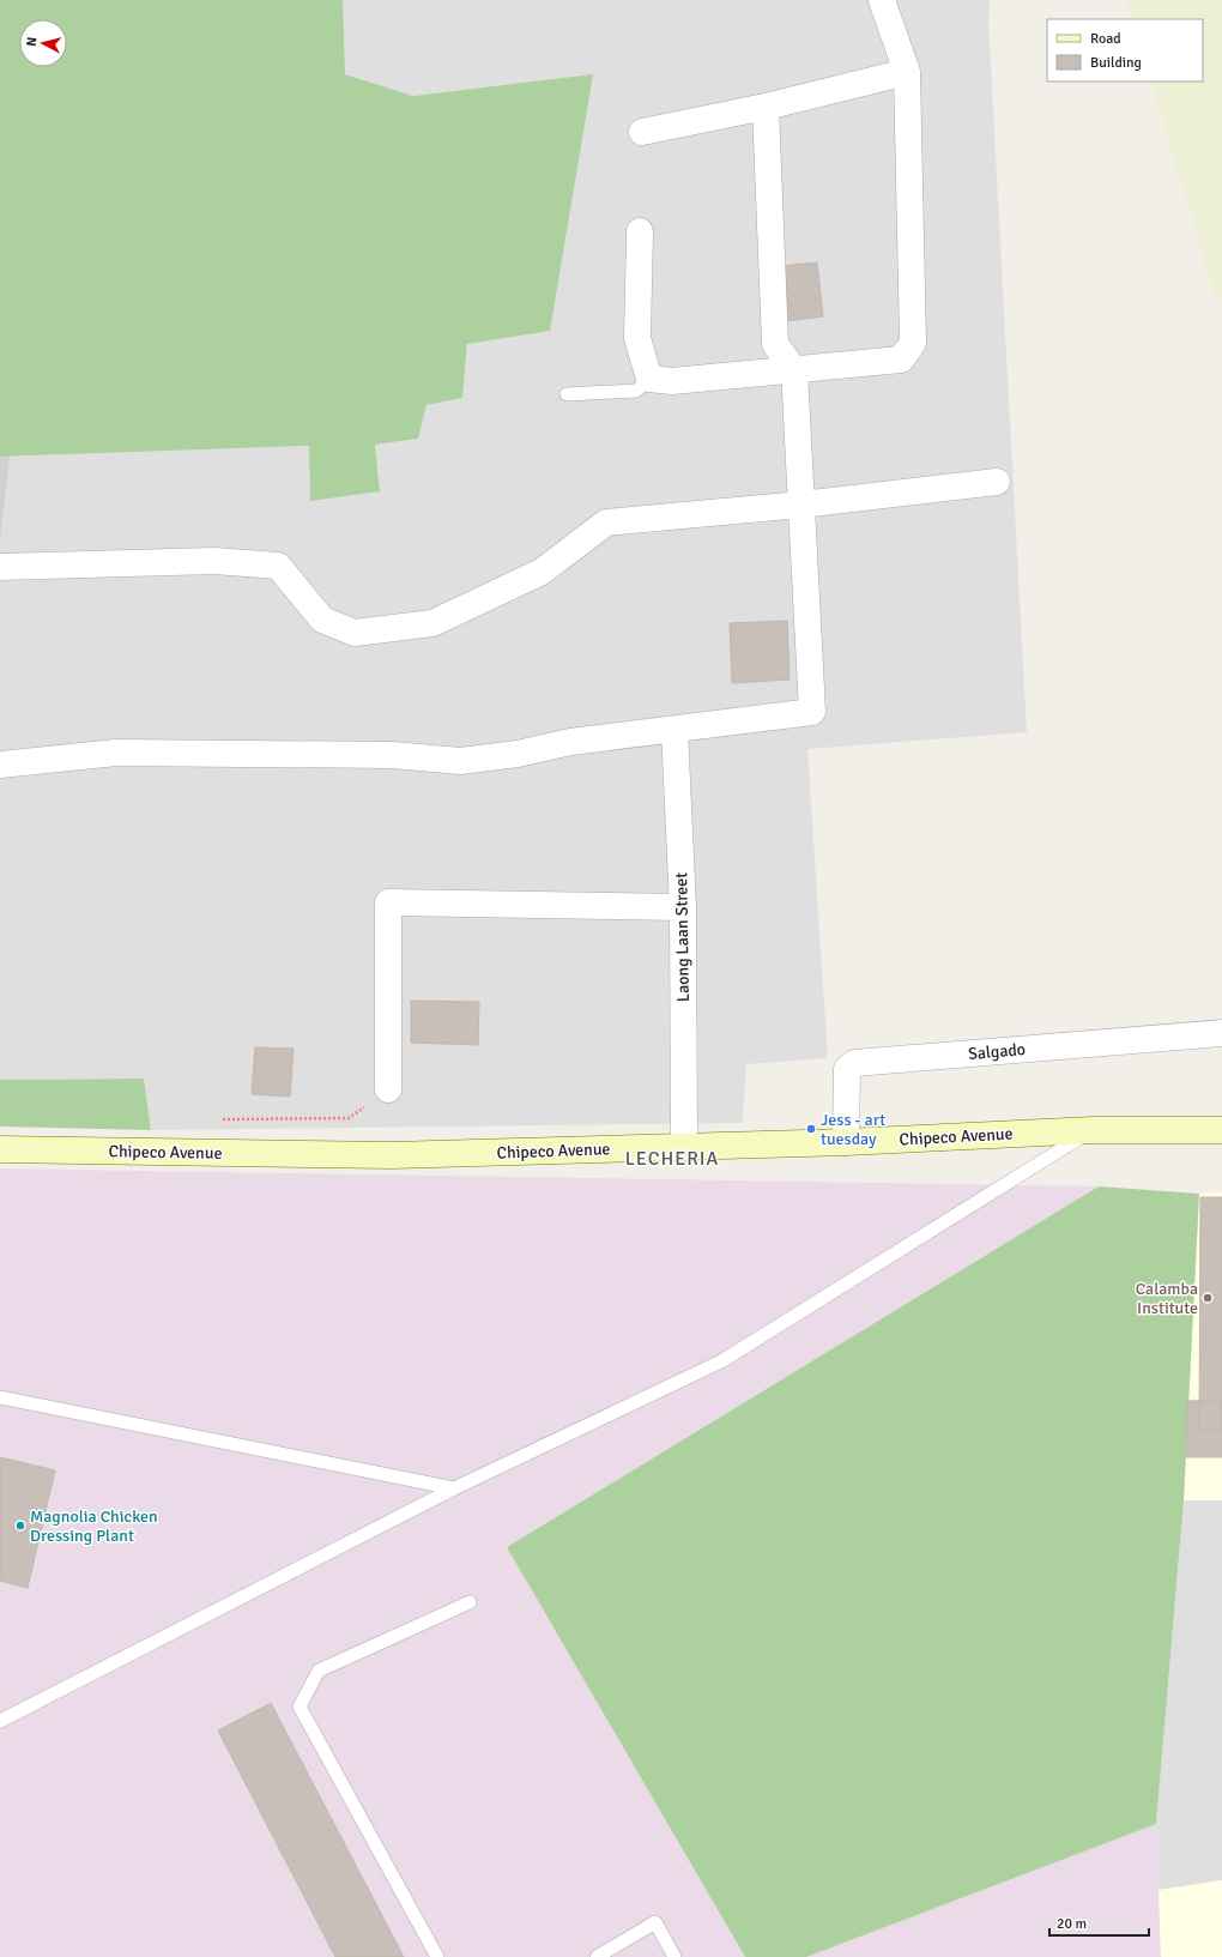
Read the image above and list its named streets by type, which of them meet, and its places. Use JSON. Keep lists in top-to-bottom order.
{
  "streets": {
    "main road": ["Chipeco Avenue"],
    "street": ["Laong Laan Street", "Salgado"]
  },
  "crossings": [
    ["Laong Laan Street", "Chipeco Avenue"],
    ["Salgado", "Chipeco Avenue"]
  ],
  "districts": ["LECHERIA"],
  "places": ["Jess - art tuesday", "Calamba Institute", "Magnolia Chicken Dressing Plant"],
  "legend": ["Road", "Building"],
  "scale_bar": "20 m",
  "north": "left"
}
